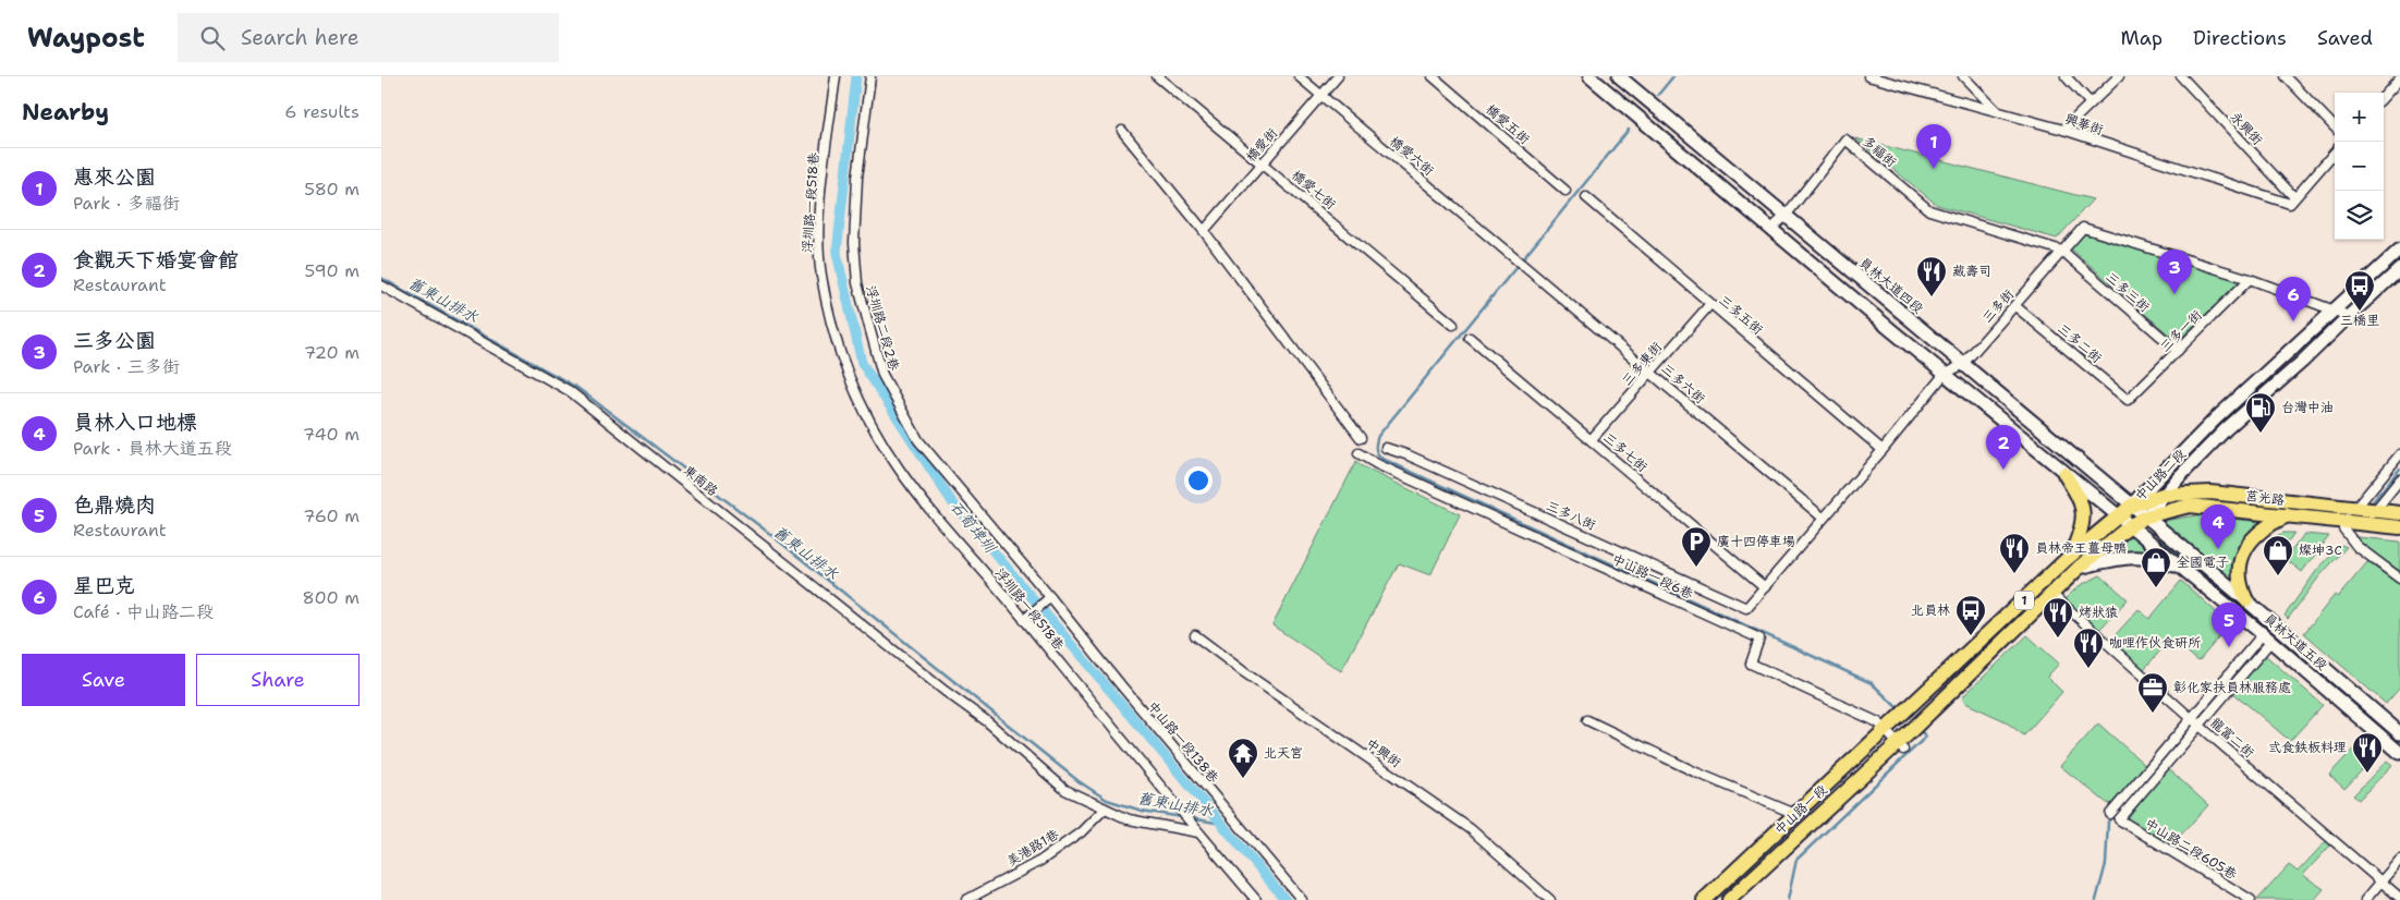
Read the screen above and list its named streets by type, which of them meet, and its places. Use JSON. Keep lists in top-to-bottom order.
{
  "streets": {
    "main road": [
      "員林大道四段",
      "中山路二段",
      "莒光路",
      "1",
      "員林大道五段",
      "中山路一段"
    ],
    "street": [
      "橋愛五街",
      "興華街",
      "永興街",
      "橋愛街",
      "多福街",
      "橋愛六街",
      "橋愛七街",
      "浮圳路一段518巷",
      "三多三街",
      "三多街",
      "三多五街",
      "浮圳路二段2巷",
      "三多一街",
      "三多二街",
      "三多東街",
      "三多六街",
      "三多七街",
      "東南路",
      "三多八街",
      "中山路一段6巷",
      "龍富二街",
      "中山路一段138巷",
      "中興街",
      "美港路1巷",
      "中山路二段605巷"
    ]
  },
  "crossings": [
    ["興華街", "永興街"],
    ["橋愛街", "橋愛六街"],
    ["橋愛街", "橋愛七街"],
    ["多福街", "員林大道四段"],
    ["多福街", "三多三街"],
    ["多福街", "三多街"],
    ["橋愛六街", "三多六街"],
    ["員林大道四段", "三多街"],
    ["員林大道四段", "中山路二段"],
    ["員林大道四段", "莒光路"],
    ["員林大道四段", "員林大道五段"],
    ["三多三街", "三多街"],
    ["三多三街", "三多一街"],
    ["三多街", "三多五街"],
    ["三多街", "三多一街"],
    ["三多街", "三多二街"],
    ["三多街", "三多六街"],
    ["三多街", "三多七街"],
    ["三多街", "中山路二段"],
    ["三多街", "三多八街"],
    ["三多五街", "三多東街"],
    ["浮圳路二段2巷", "中山路一段138巷"],
    ["三多一街", "三多二街"],
    ["三多東街", "三多六街"],
    ["三多東街", "三多七街"],
    ["中山路二段", "莒光路"],
    ["中山路二段", "員林大道五段"],
    ["中山路二段", "龍富二街"],
    ["中山路二段", "中山路一段"],
    ["東南路", "美港路1巷"],
    ["莒光路", "員林大道五段"],
    ["中山路一段6巷", "中山路一段"],
    ["龍富二街", "中山路二段605巷"]
  ],
  "water": ["舊東山排水", "石筍埤圳"],
  "places": {
    "restaurant": [
      "藏壽司",
      "員林帝王薑母鴨",
      "烤狀猿",
      "咖哩作伙食研所",
      "弎食鉄板料理"
    ],
    "bus stop": ["三橋里", "北員林"],
    "fuel station": ["台灣中油"],
    "parking": ["廣十四停車場"],
    "shop": ["燦坤3C", "全國電子"],
    "office": ["彰化家扶員林服務處"],
    "temple": ["北天宮"]
  },
  "page": {
    "header": "Waypost",
    "search": "Search here",
    "nav": ["Map", "Directions", "Saved"],
    "heading": ["Nearby", "6 results"],
    "map_buttons": ["+", "−"],
    "pins": [
      "1",
      "3",
      "6",
      "2",
      "4",
      "5"
    ],
    "list": [
      {
        "mark": "1",
        "name": "惠來公園",
        "note": "Park · 多福街",
        "value": "580 m"
      },
      {
        "mark": "2",
        "name": "食觀天下婚宴會館",
        "note": "Restaurant",
        "value": "590 m"
      },
      {
        "mark": "3",
        "name": "三多公園",
        "note": "Park · 三多街",
        "value": "720 m"
      },
      {
        "mark": "4",
        "name": "員林入口地標",
        "note": "Park · 員林大道五段",
        "value": "740 m"
      },
      {
        "mark": "5",
        "name": "色鼎燒肉",
        "note": "Restaurant",
        "value": "760 m"
      },
      {
        "mark": "6",
        "name": "星巴克",
        "note": "Café · 中山路二段",
        "value": "800 m"
      }
    ],
    "buttons": ["Save", "Share"]
  }
}
